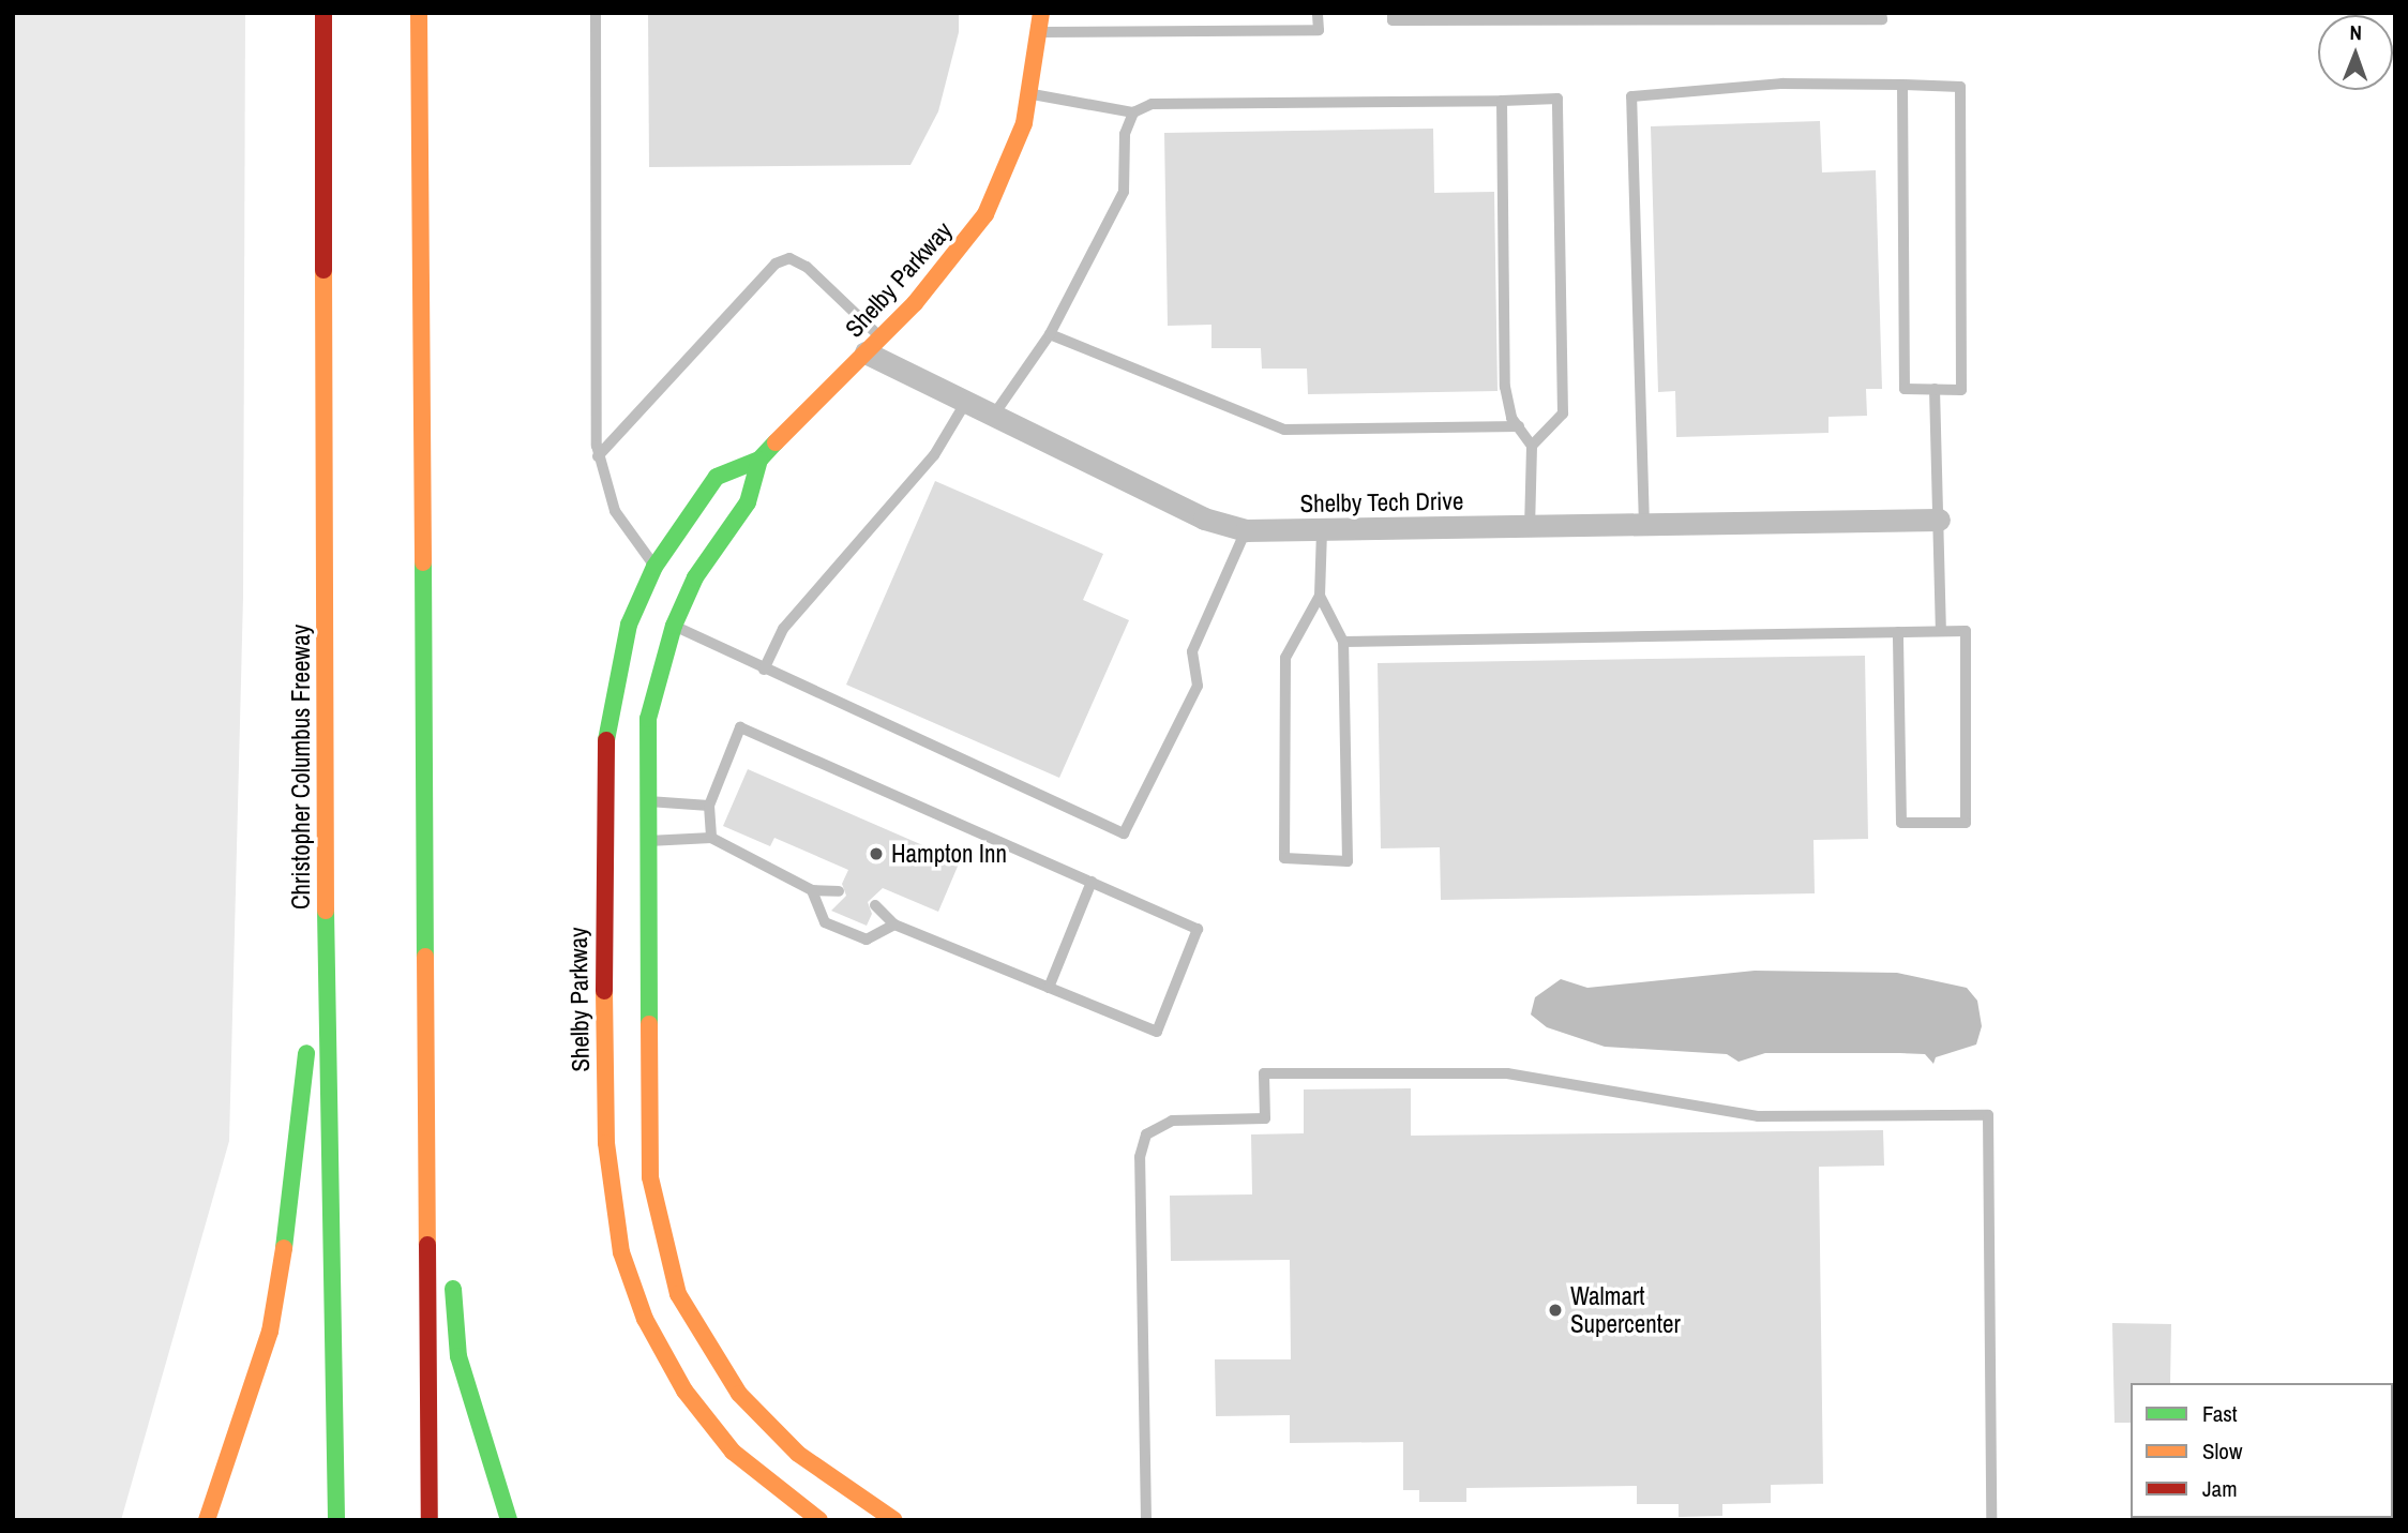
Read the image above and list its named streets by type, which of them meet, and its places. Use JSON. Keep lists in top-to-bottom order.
{
  "streets": {
    "main road": ["Shelby Parkway", "Christopher Columbus Freeway"],
    "street": ["Shelby Tech Drive"]
  },
  "crossings": [
    ["Shelby Parkway", "Shelby Tech Drive"]
  ],
  "places": ["Hampton Inn", "Walmart Supercenter"],
  "legend": ["Fast", "Slow", "Jam"],
  "north": "top"
}
